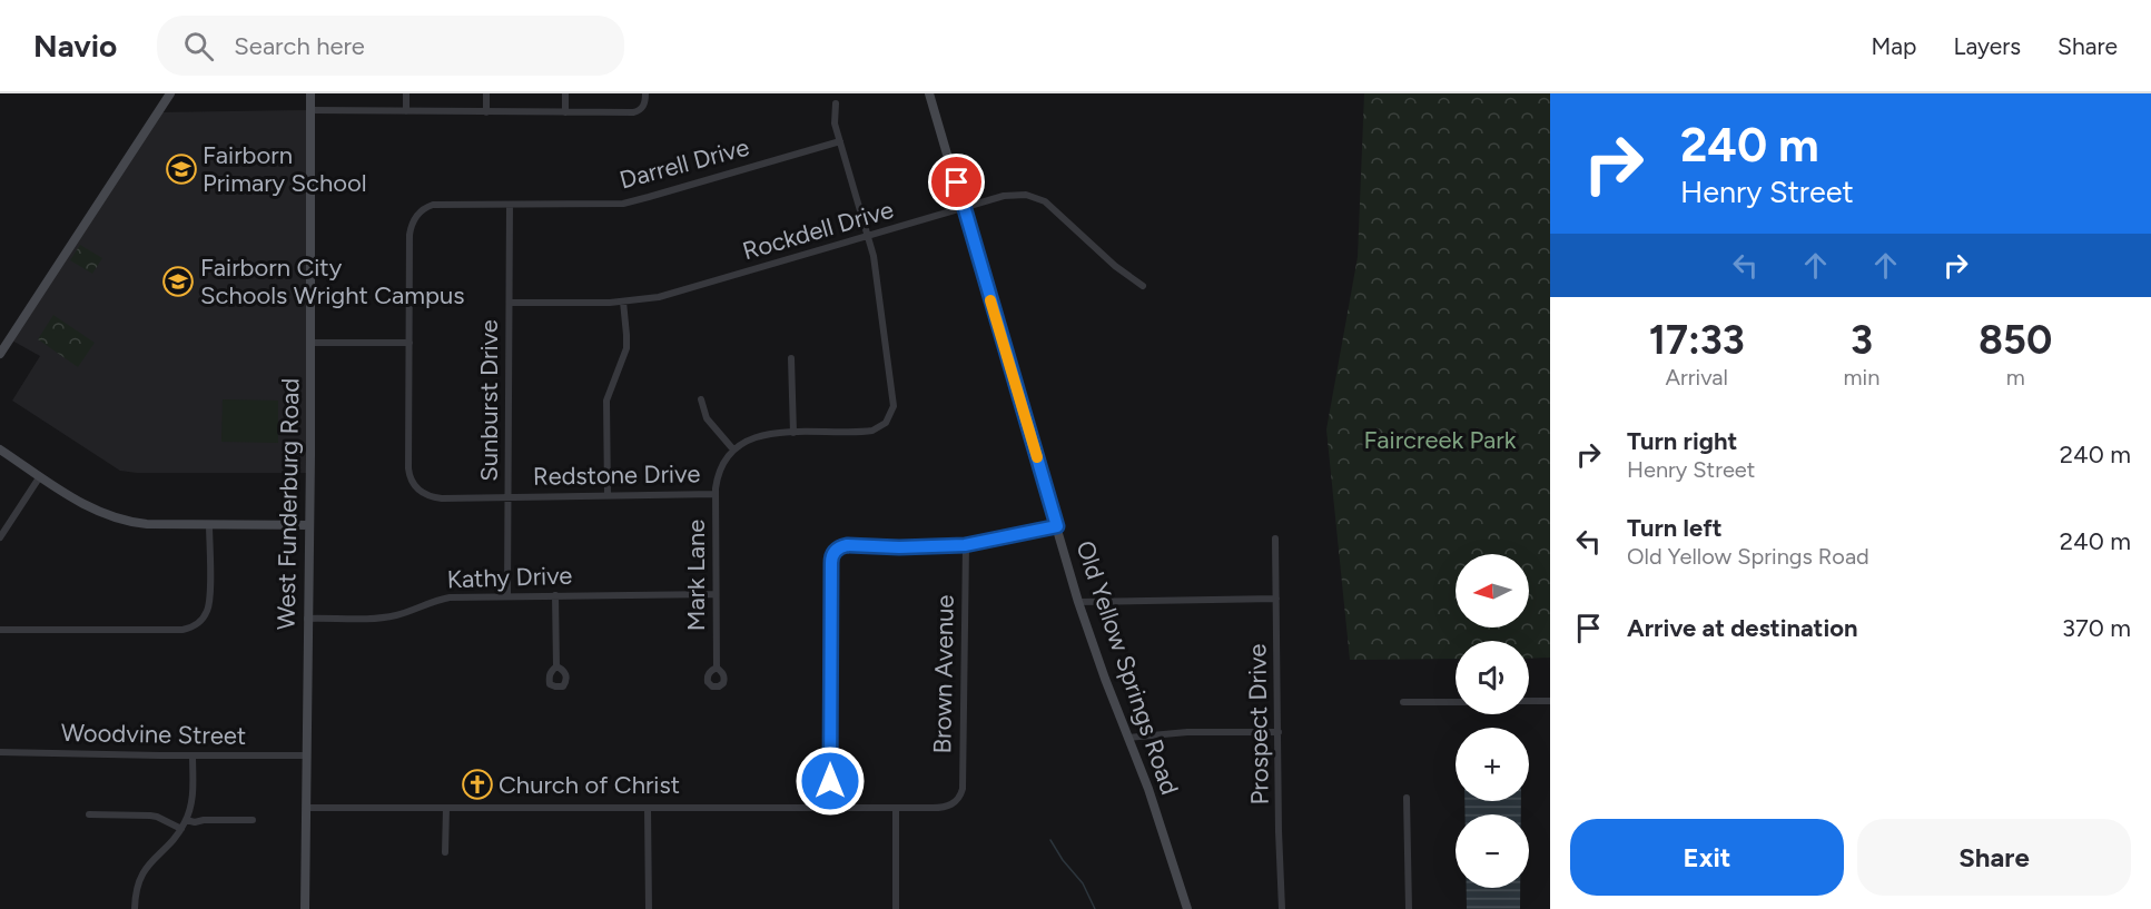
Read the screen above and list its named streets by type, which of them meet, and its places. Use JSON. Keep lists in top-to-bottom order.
{
  "streets": {
    "street": [
      "Darrell Drive",
      "Rockdell Drive",
      "Sunburst Drive",
      "Redstone Drive",
      "West Funderburg Road",
      "Mark Lane",
      "Kathy Drive",
      "Old Yellow Springs Road",
      "Brown Avenue",
      "Prospect Drive",
      "Woodvine Street"
    ]
  },
  "crossings": [
    ["Darrell Drive", "Sunburst Drive"],
    ["Darrell Drive", "Redstone Drive"],
    ["Rockdell Drive", "Sunburst Drive"],
    ["Rockdell Drive", "Old Yellow Springs Road"],
    ["Sunburst Drive", "Redstone Drive"],
    ["Sunburst Drive", "Kathy Drive"],
    ["Redstone Drive", "Mark Lane"],
    ["West Funderburg Road", "Kathy Drive"],
    ["West Funderburg Road", "Woodvine Street"],
    ["Mark Lane", "Kathy Drive"]
  ],
  "parks": ["Faircreek Park"],
  "places": {
    "school or university": ["Fairborn Primary School", "Fairborn City Schools Wright Campus"],
    "church": ["Church of Christ"]
  },
  "north": "left",
  "page": {
    "header": "Navio",
    "search": "Search here",
    "nav": ["Map", "Layers", "Share"],
    "turn": ["240 m", "Henry Street"],
    "eta": [
      "17:33",
      "Arrival",
      "3",
      "min",
      "850",
      "m"
    ],
    "list": [
      {
        "name": "Turn right",
        "note": "Henry Street",
        "value": "240 m"
      },
      {
        "name": "Turn left",
        "note": "Old Yellow Springs Road",
        "value": "240 m"
      },
      {
        "name": "Arrive at destination",
        "value": "370 m"
      }
    ],
    "map_buttons": ["+", "−"],
    "buttons": ["Exit", "Share"]
  }
}
